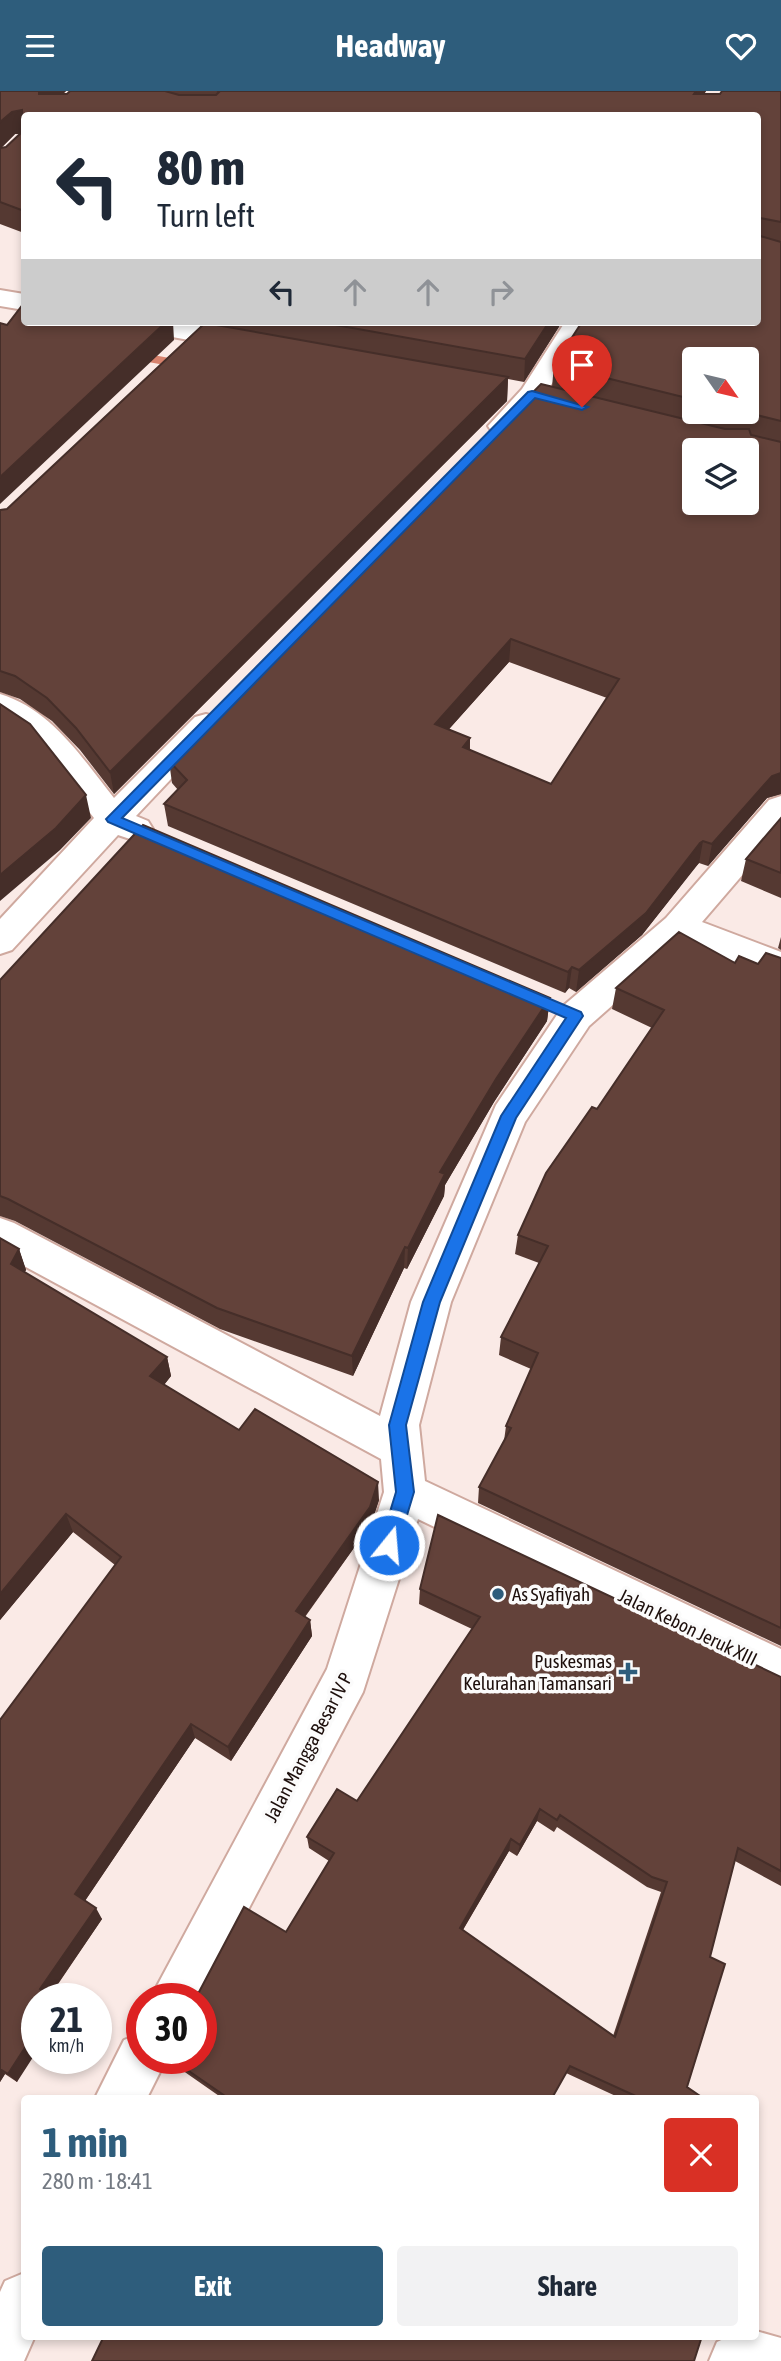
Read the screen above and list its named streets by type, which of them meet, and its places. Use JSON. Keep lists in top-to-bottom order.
{
  "streets": {
    "street": ["Jalan Kebon Jeruk XIII", "Jalan Mangga Besar IV P"]
  },
  "crossings": [
    ["Jalan Kebon Jeruk XIII", "Jalan Mangga Besar IV P"]
  ],
  "places": {
    "other": ["As Syafiyah"],
    "health": ["Puskesmas Kelurahan Tamansari"]
  },
  "north": "bottom right",
  "page": {
    "header": "Headway",
    "turn": ["80 m", "Turn left"],
    "speed": "21 km/h",
    "limit": "30",
    "heading": ["1 min", "280 m · 18:41"],
    "buttons": ["Exit", "Share"]
  }
}
